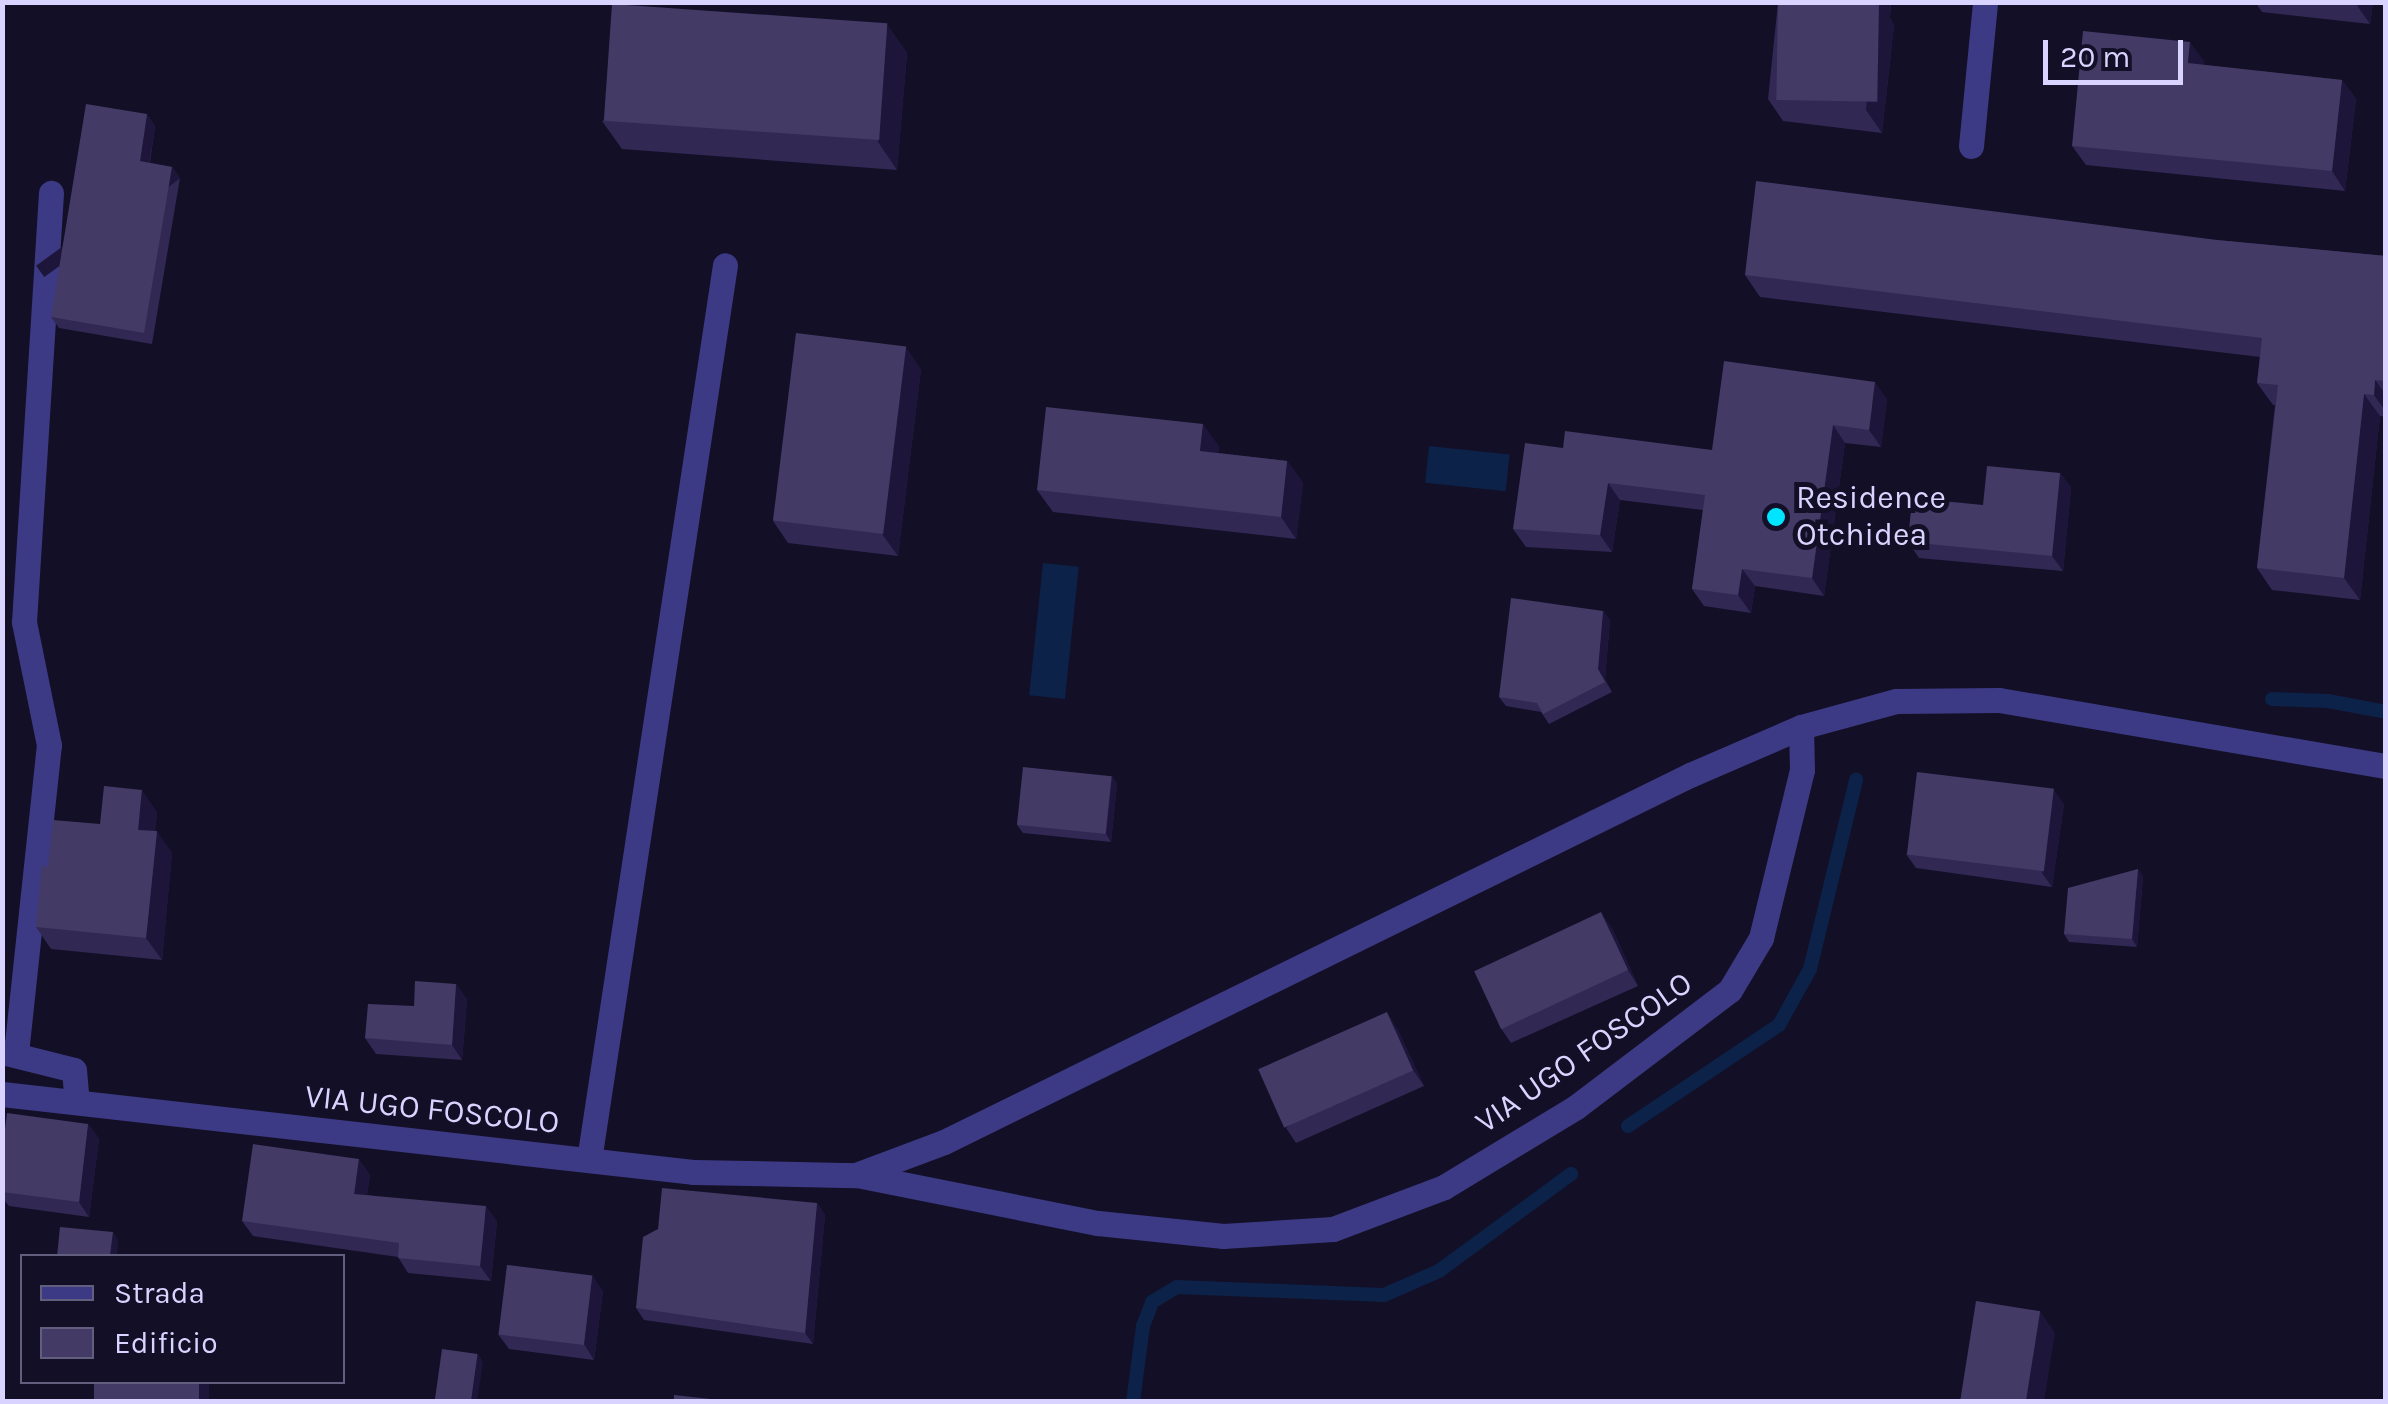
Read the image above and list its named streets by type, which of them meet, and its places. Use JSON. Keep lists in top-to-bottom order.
{
  "streets": {
    "street": ["VIA UGO FOSCOLO"]
  },
  "places": ["Residence Otchidea"],
  "legend": ["Strada", "Edificio"],
  "scale_bar": "20 m"
}
